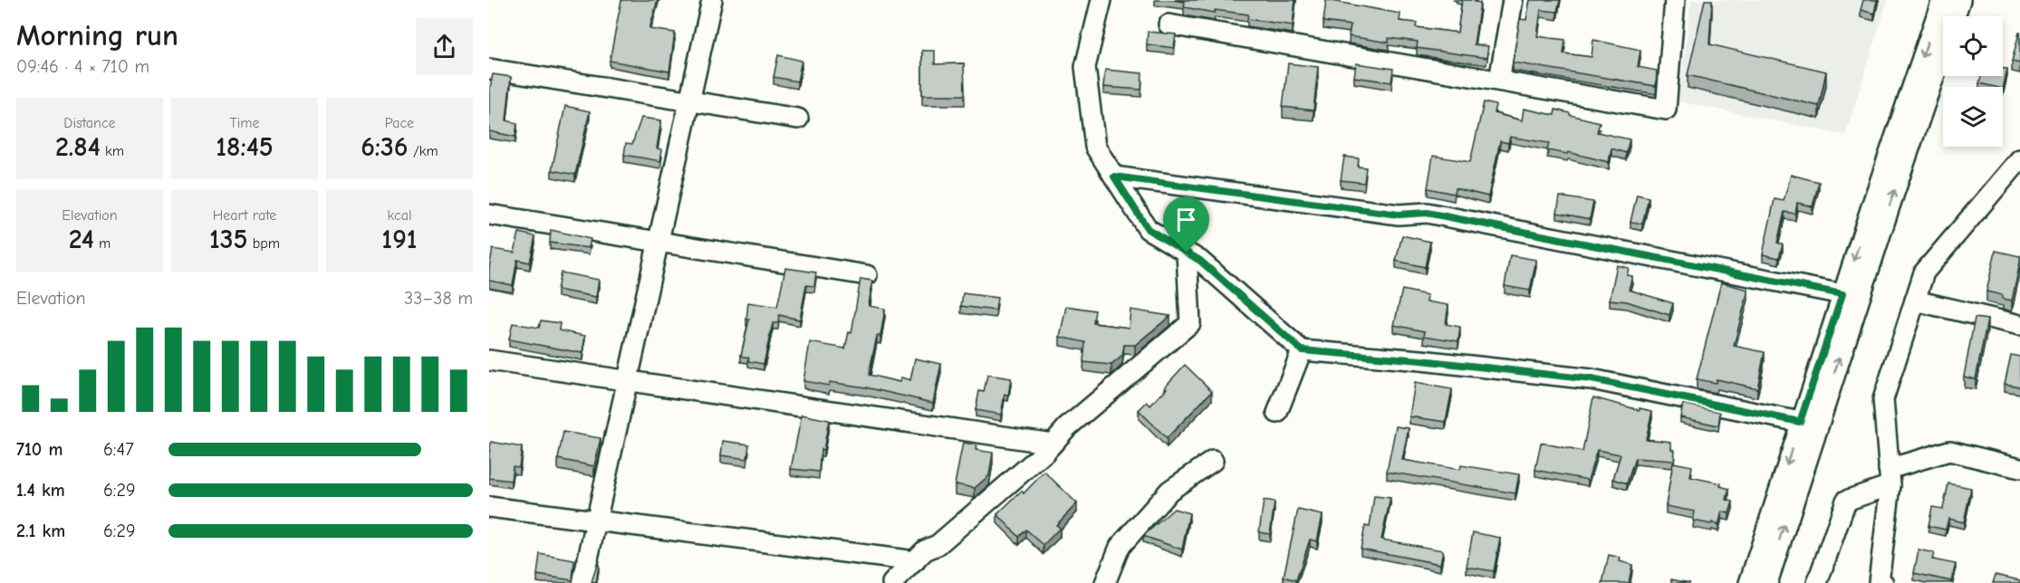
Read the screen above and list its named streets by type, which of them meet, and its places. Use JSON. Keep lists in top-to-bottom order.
{
  "page": {
    "heading": ["Morning run", "09:46 · 4 × 710 m"],
    "stats": [
      ["Distance", "2.84 km"],
      ["Time", "18:45"],
      ["Pace", "6:36 /km"],
      ["Elevation", "24 m"],
      ["Heart rate", "135 bpm"],
      ["kcal", "191"]
    ],
    "chart": ["Elevation", "33–38 m"],
    "list": [
      {
        "name": "710 m",
        "note": "6:47"
      },
      {
        "name": "1.4 km",
        "note": "6:29"
      },
      {
        "name": "2.1 km",
        "note": "6:29"
      }
    ]
  }
}
